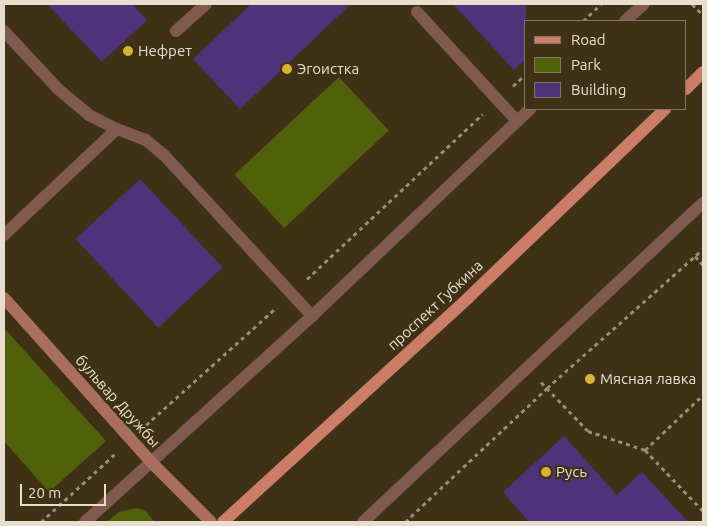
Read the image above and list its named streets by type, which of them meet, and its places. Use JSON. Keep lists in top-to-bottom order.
{
  "streets": {
    "main road": ["проспект Губкина", "бульвар Дружбы"]
  },
  "places": [
    "Нефрет",
    "Эгоистка",
    "Мясная лавка",
    "Русь"
  ],
  "legend": ["Road", "Park", "Building"],
  "scale_bar": "20 m"
}
